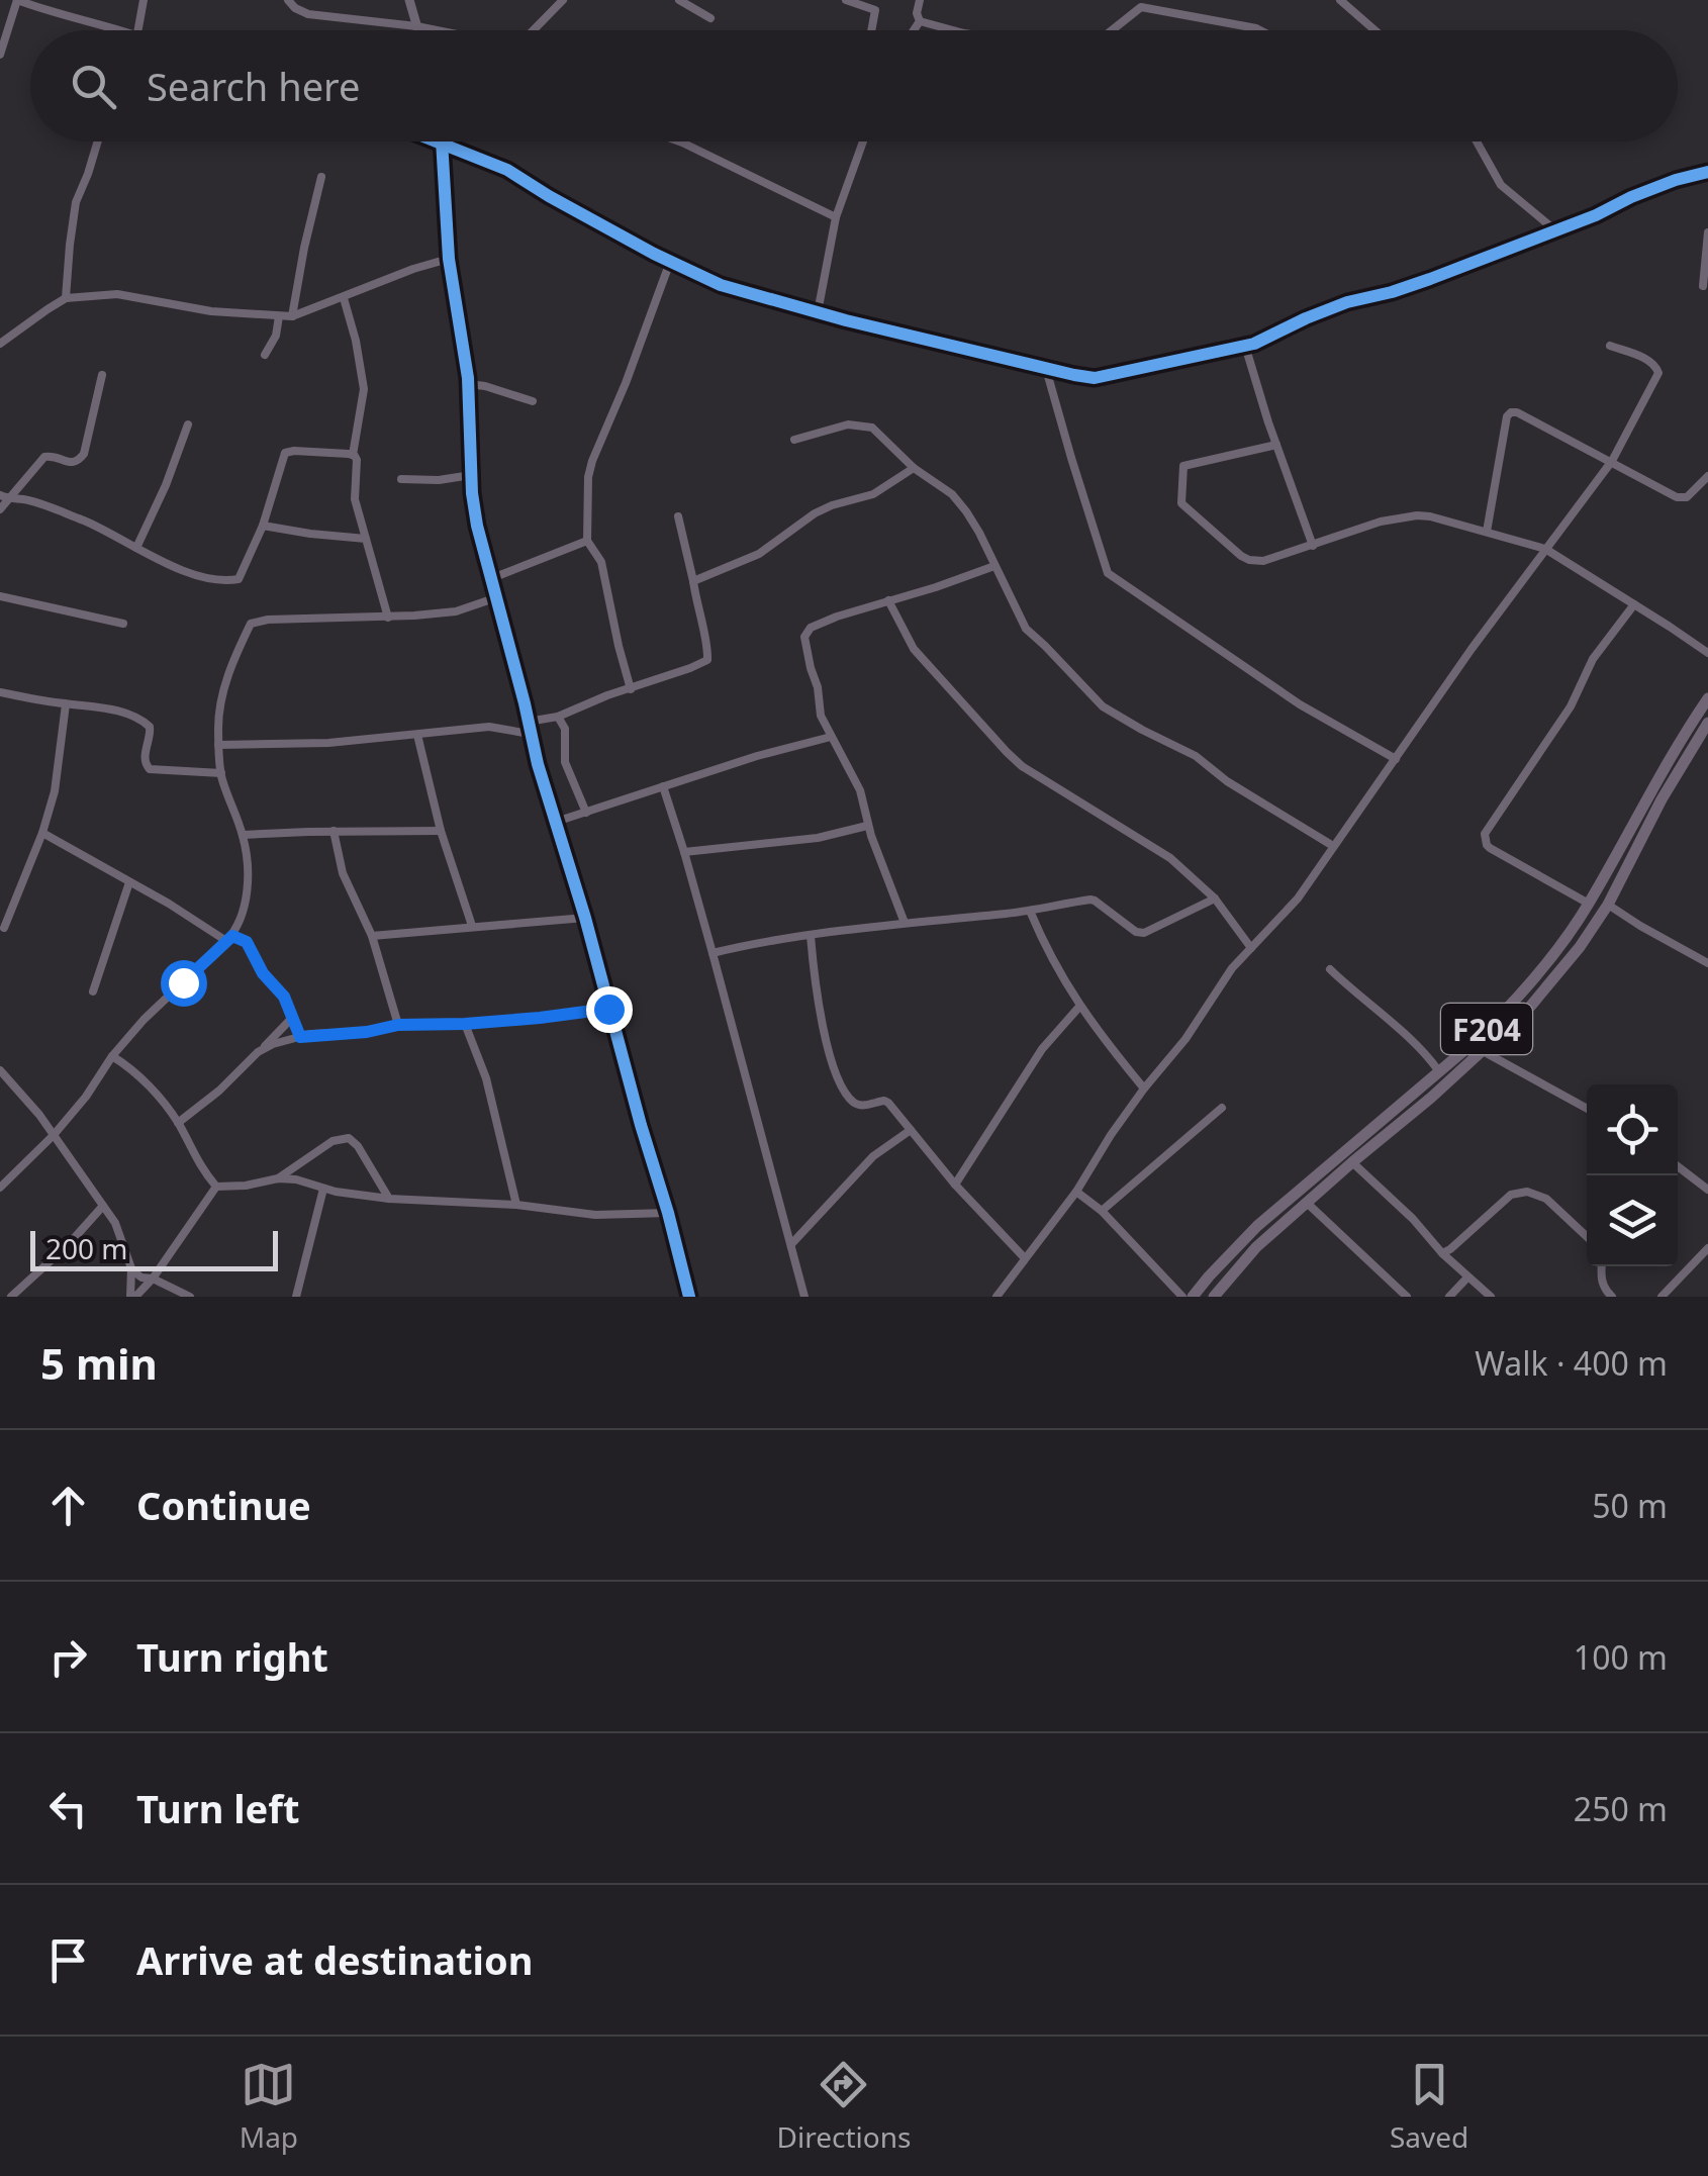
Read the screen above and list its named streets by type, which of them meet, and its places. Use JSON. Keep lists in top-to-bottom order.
{
  "streets": {
    "main road": ["F204"]
  },
  "scale_bar": "200 m",
  "page": {
    "search": "Search here",
    "scale": "200 m",
    "heading": ["5 min", "Walk · 400 m"],
    "list": [
      ["Continue", "50 m"],
      ["Turn right", "100 m"],
      ["Turn left", "250 m"],
      "Arrive at destination"
    ],
    "nav": ["Map", "Directions", "Saved"]
  }
}
